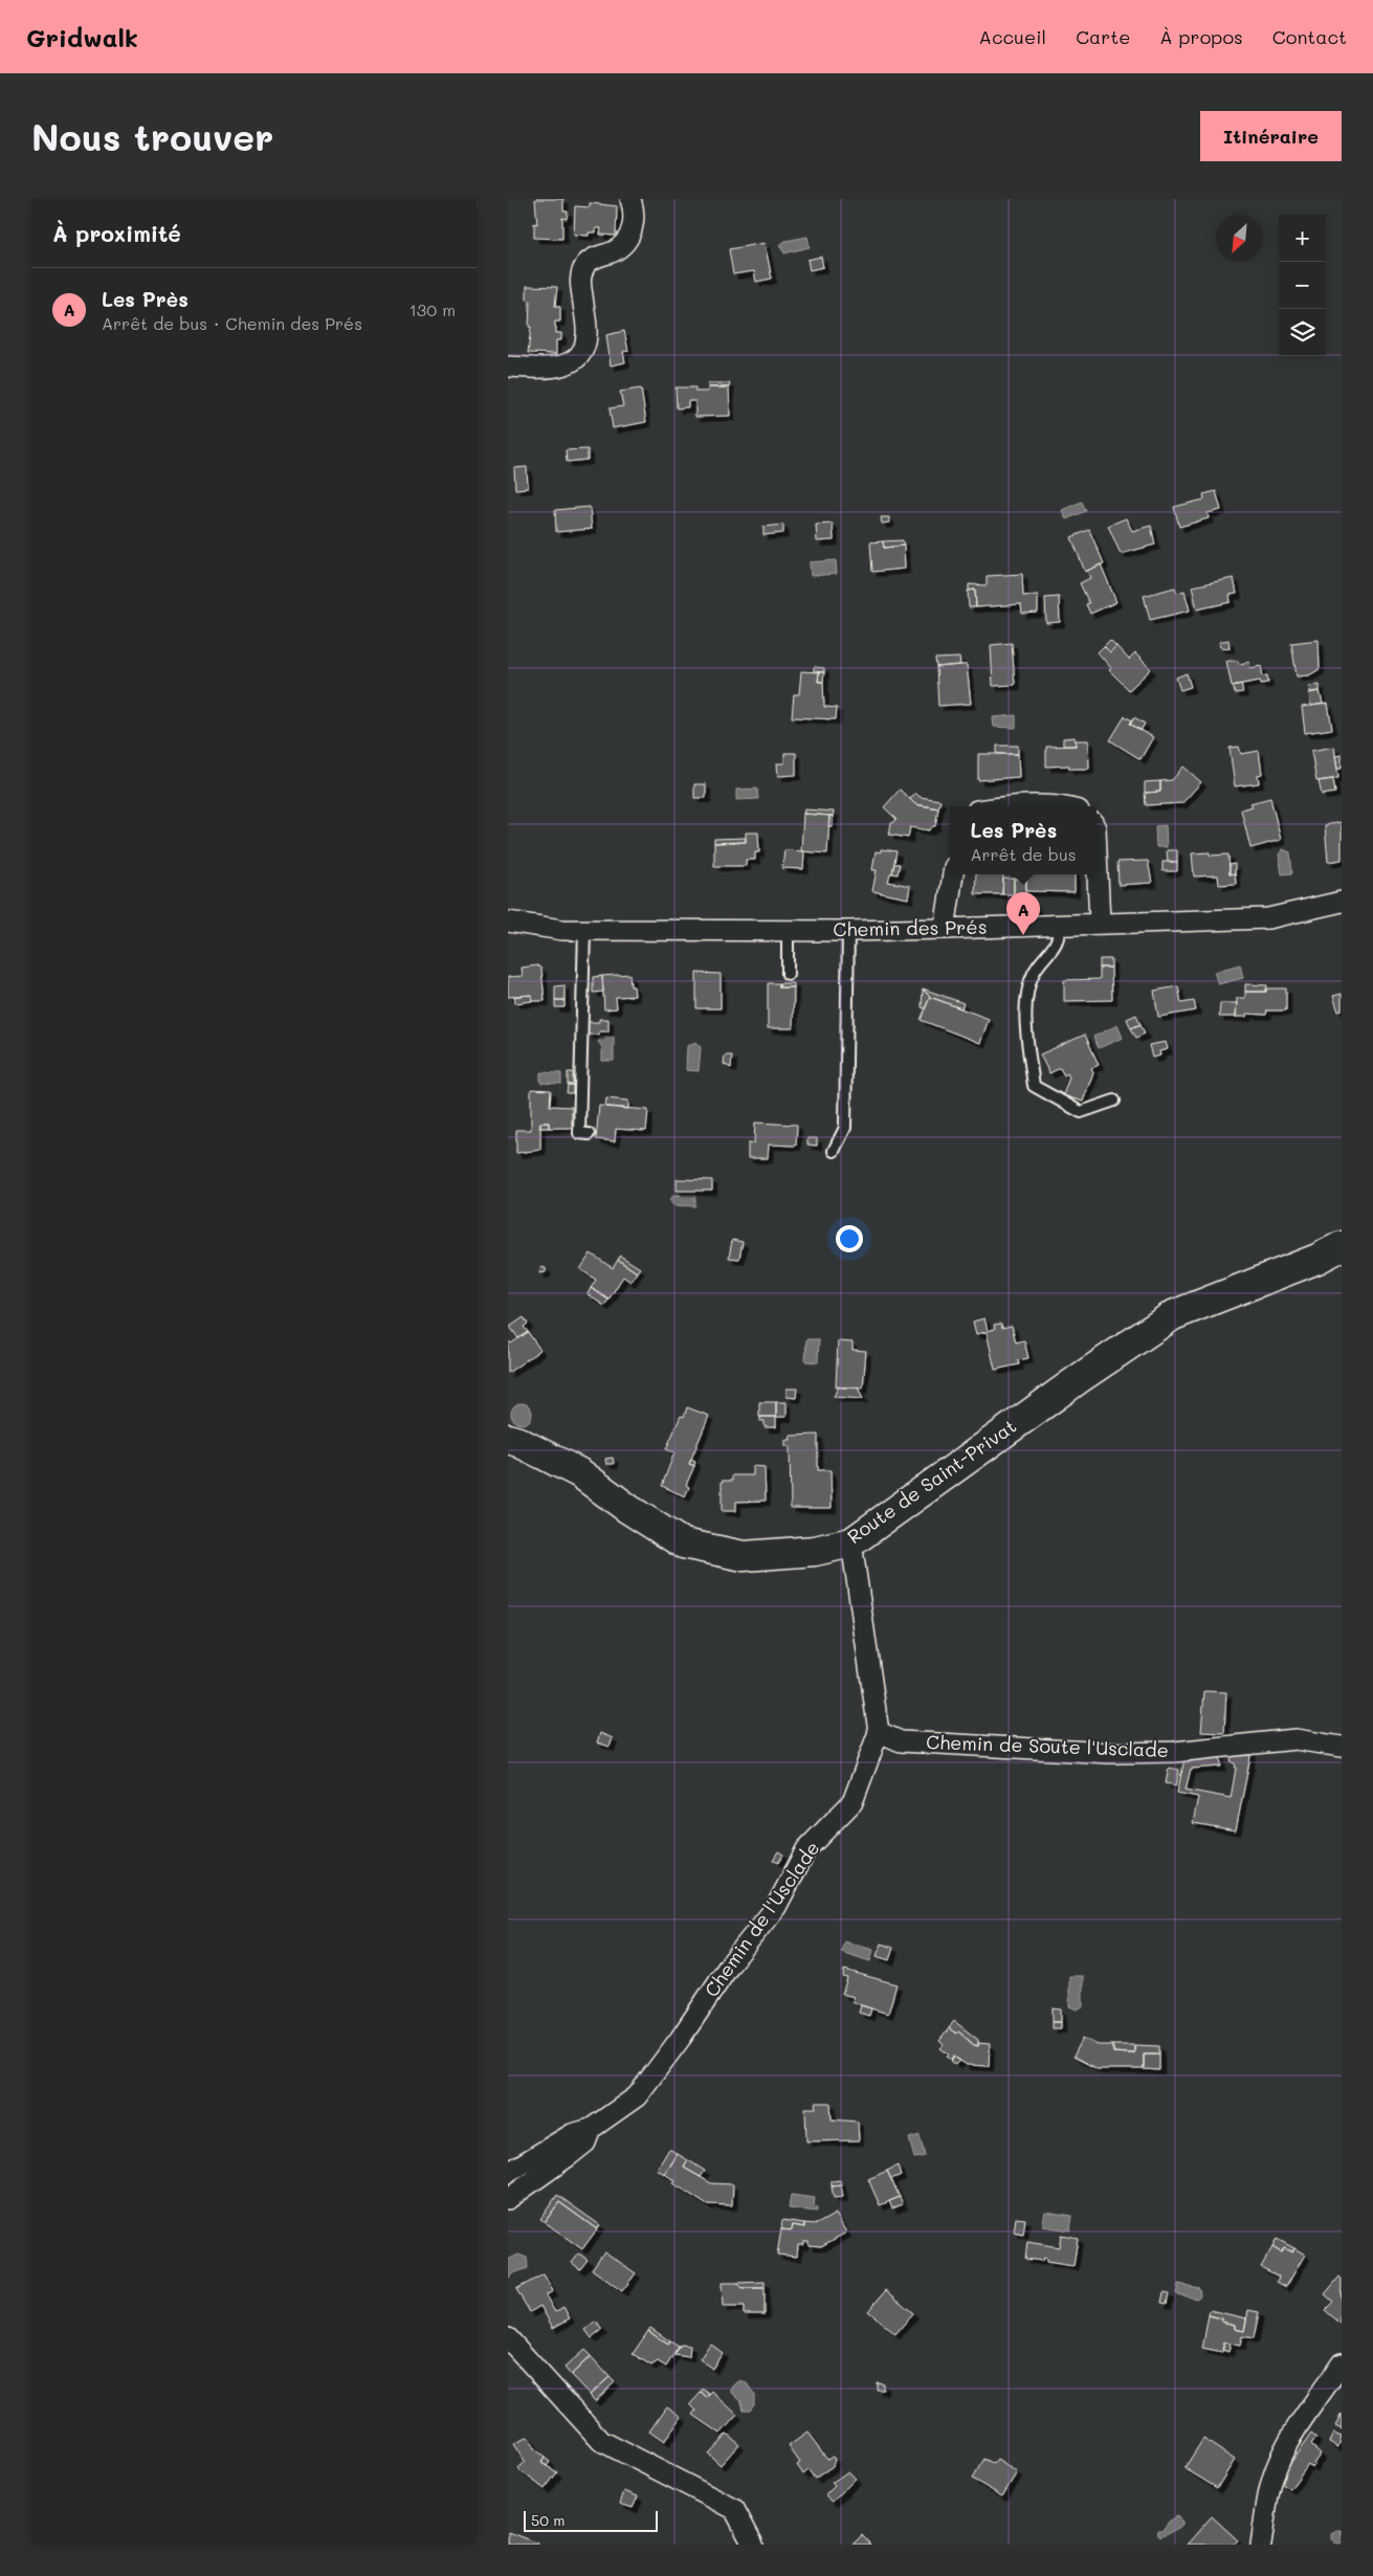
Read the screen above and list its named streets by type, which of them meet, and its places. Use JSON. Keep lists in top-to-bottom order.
{
  "streets": {
    "street": [
      "Chemin des Prés",
      "Route de Saint-Privat",
      "Chemin de Soute l'Usclade",
      "Chemin de l'Usclade"
    ]
  },
  "crossings": [
    ["Route de Saint-Privat", "Chemin de l'Usclade"],
    ["Chemin de Soute l'Usclade", "Chemin de l'Usclade"]
  ],
  "scale_bar": "50 m",
  "north": "bottom left",
  "page": {
    "header": "Gridwalk",
    "nav": [
      "Accueil",
      "Carte",
      "À propos",
      "Contact"
    ],
    "buttons": "Itinéraire",
    "title": "Nous trouver",
    "heading": "À proximité",
    "map_buttons": ["+", "−"],
    "list": [
      {
        "mark": "A",
        "name": "Les Près",
        "note": "Arrêt de bus · Chemin des Prés",
        "value": "130 m"
      }
    ],
    "popup": ["Les Près", "Arrêt de bus"],
    "pins": "A",
    "scale": "50 m"
  }
}
